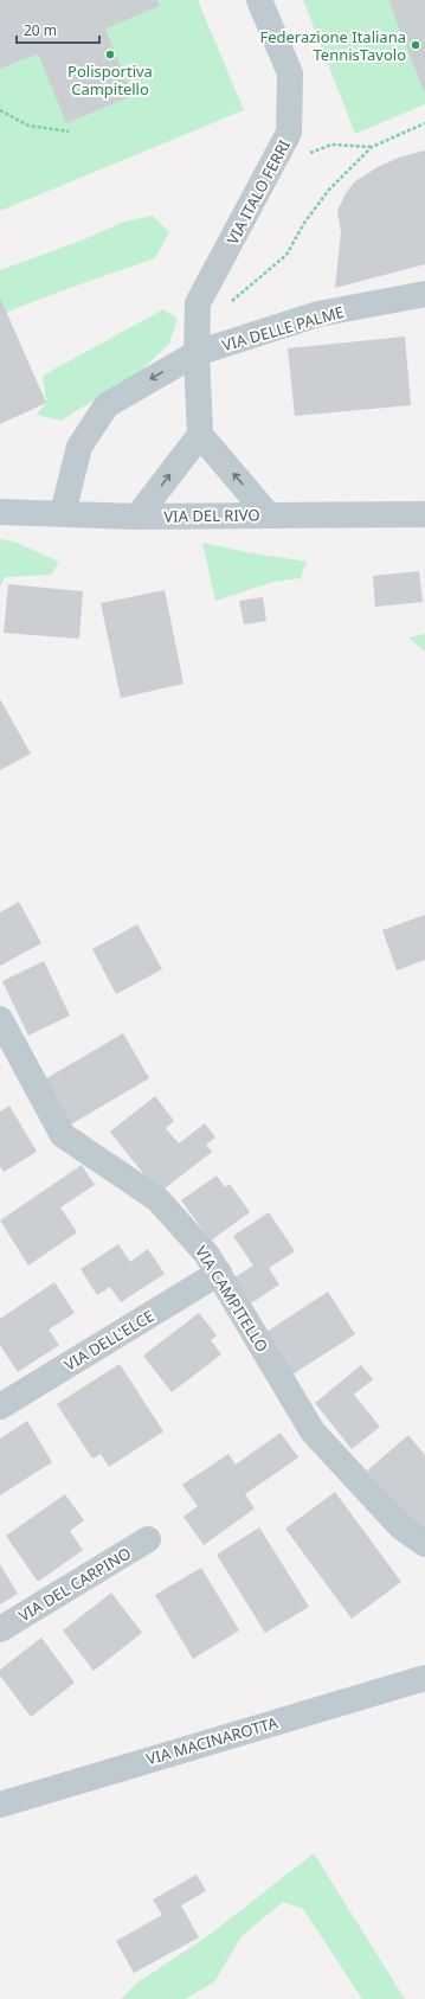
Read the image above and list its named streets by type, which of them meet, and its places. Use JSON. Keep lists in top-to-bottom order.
{
  "streets": {
    "street": [
      "VIA ITALO FERRI",
      "VIA DELLE PALME",
      "VIA DEL RIVO",
      "VIA CAMPITELLO",
      "VIA DELL'ELCE",
      "VIA DEL CARPINO",
      "VIA MACINAROTTA"
    ]
  },
  "crossings": [
    ["VIA ITALO FERRI", "VIA DELLE PALME"],
    ["VIA DELLE PALME", "VIA DEL RIVO"],
    ["VIA CAMPITELLO", "VIA DELL'ELCE"]
  ],
  "places": ["Federazione Italiana TennisTavolo", "Polisportiva Campitello"],
  "scale_bar": "20 m"
}
